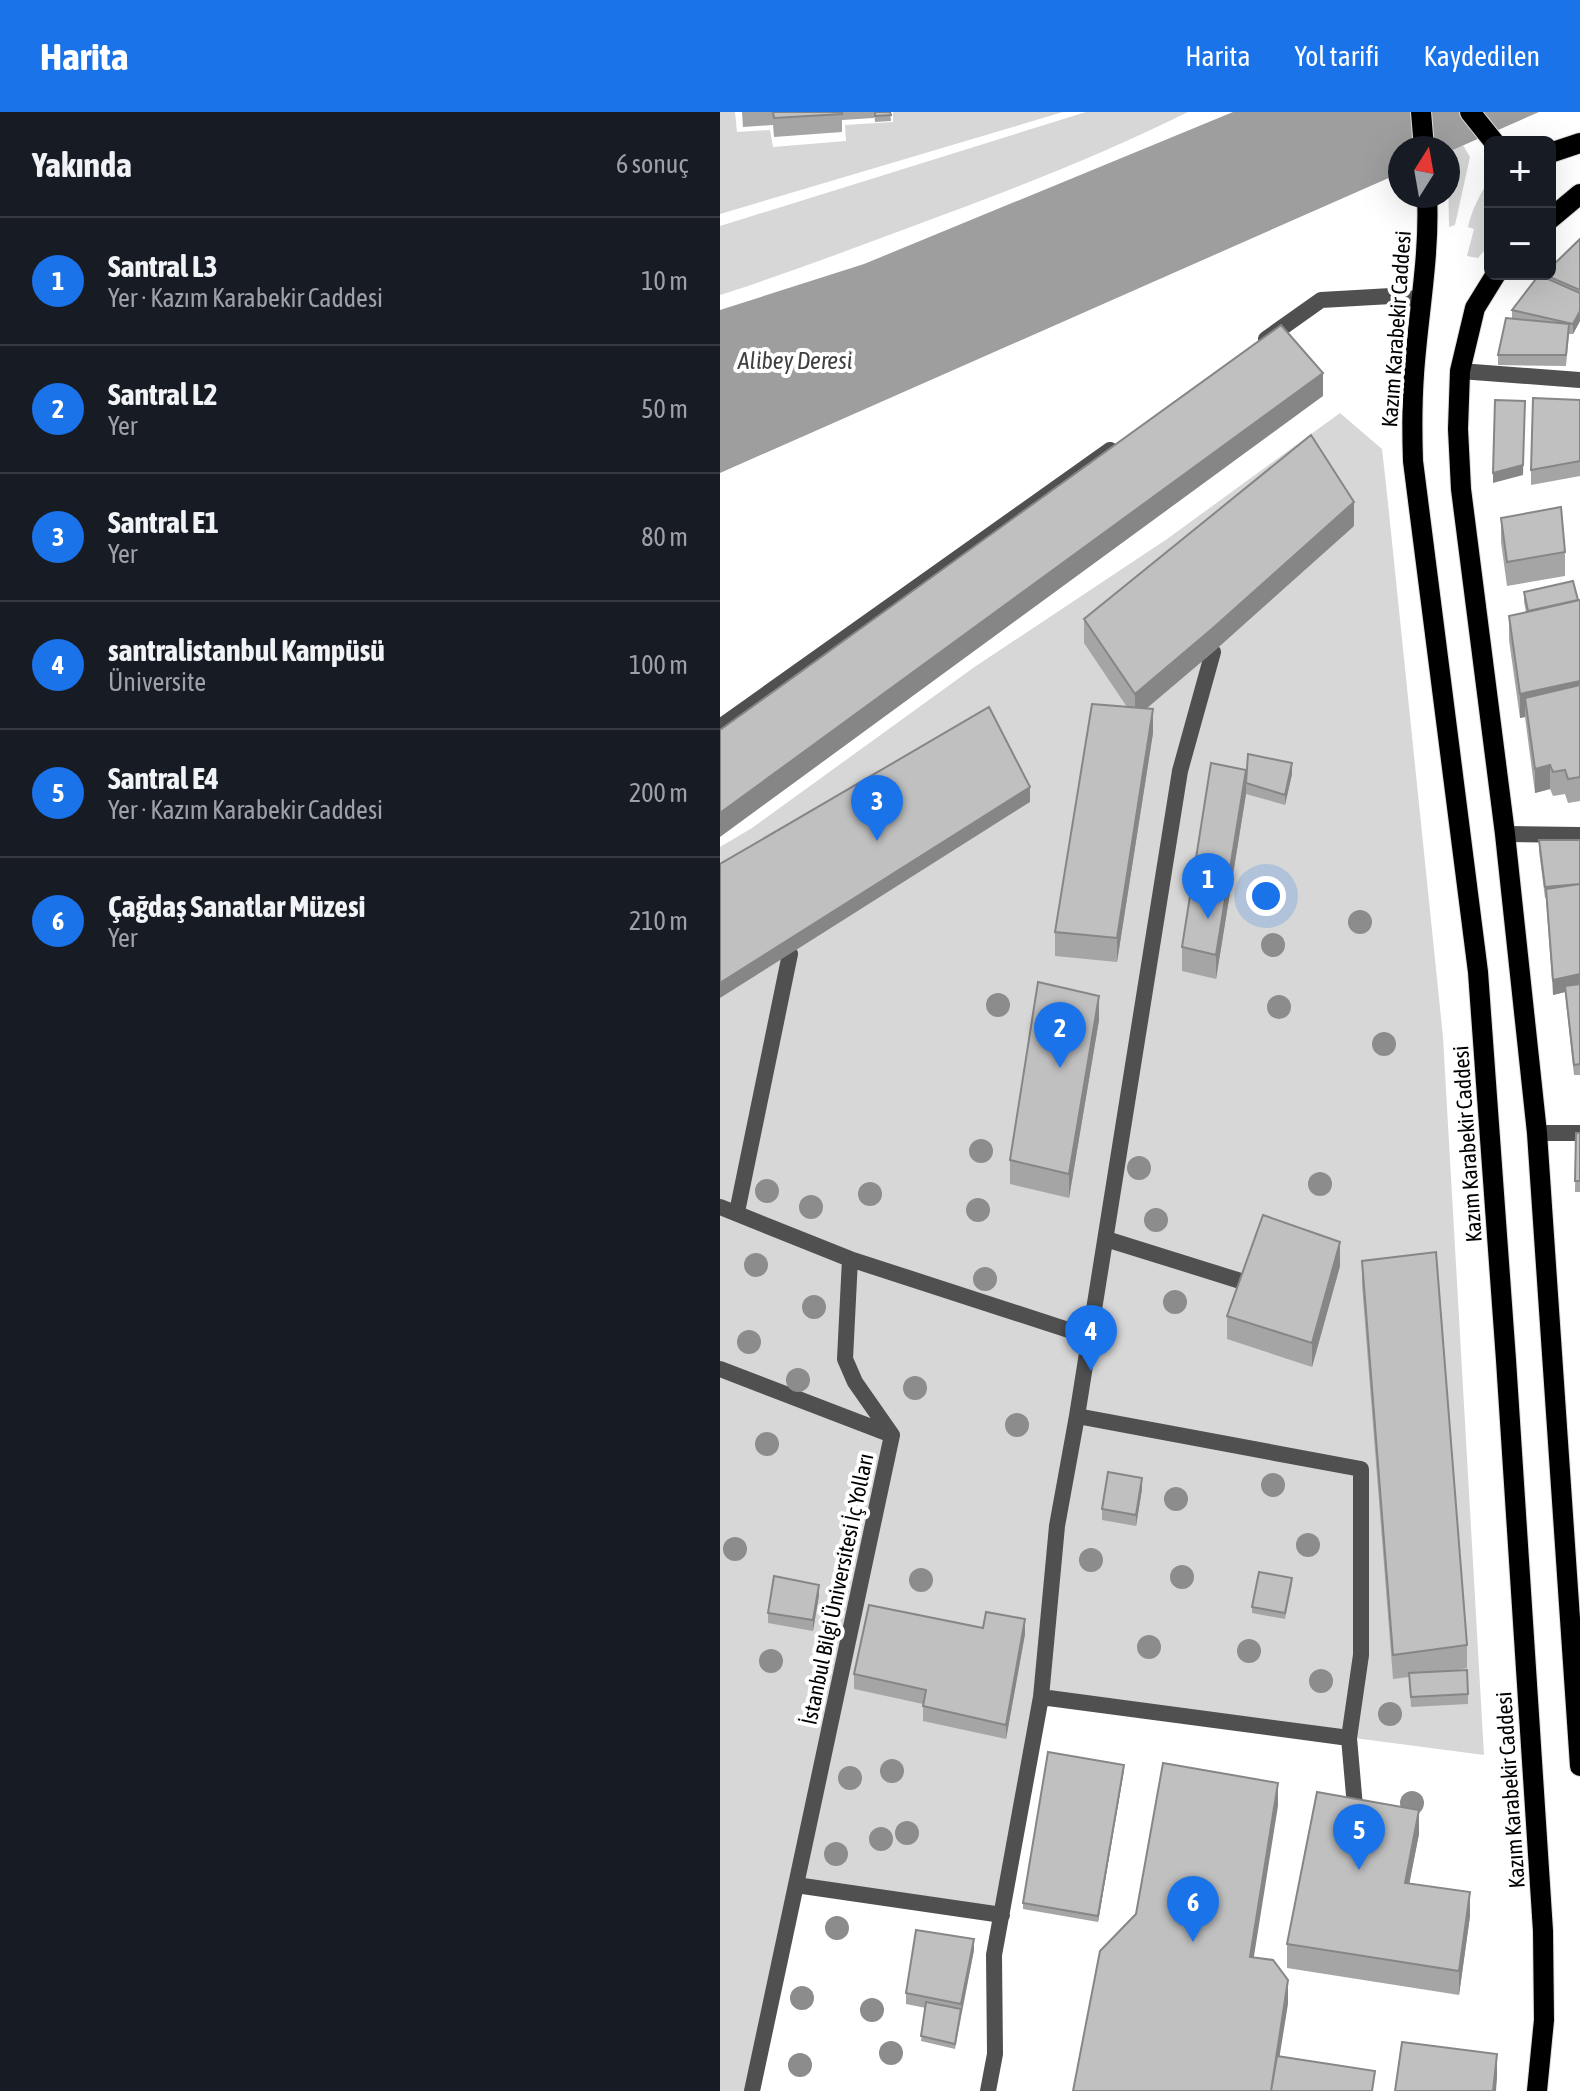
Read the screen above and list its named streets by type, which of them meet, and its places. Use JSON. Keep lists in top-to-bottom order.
{
  "streets": {
    "main road": ["Kazım Karabekir Caddesi"],
    "street": ["İstanbul Bilgi Üniversitesi İç Yolları"]
  },
  "water": ["Alibey Deresi"],
  "north": "top",
  "page": {
    "header": "Harita",
    "nav": ["Harita", "Yol tarifi", "Kaydedilen"],
    "heading": ["Yakında", "6 sonuç"],
    "map_buttons": ["+", "−"],
    "list": [
      {
        "mark": "1",
        "name": "Santral L3",
        "note": "Yer · Kazım Karabekir Caddesi",
        "value": "10 m"
      },
      {
        "mark": "2",
        "name": "Santral L2",
        "note": "Yer",
        "value": "50 m"
      },
      {
        "mark": "3",
        "name": "Santral E1",
        "note": "Yer",
        "value": "80 m"
      },
      {
        "mark": "4",
        "name": "santralistanbul Kampüsü",
        "note": "Üniversite",
        "value": "100 m"
      },
      {
        "mark": "5",
        "name": "Santral E4",
        "note": "Yer · Kazım Karabekir Caddesi",
        "value": "200 m"
      },
      {
        "mark": "6",
        "name": "Çağdaş Sanatlar Müzesi",
        "note": "Yer",
        "value": "210 m"
      }
    ],
    "pins": [
      "3",
      "1",
      "2",
      "4",
      "5",
      "6"
    ]
  }
}
